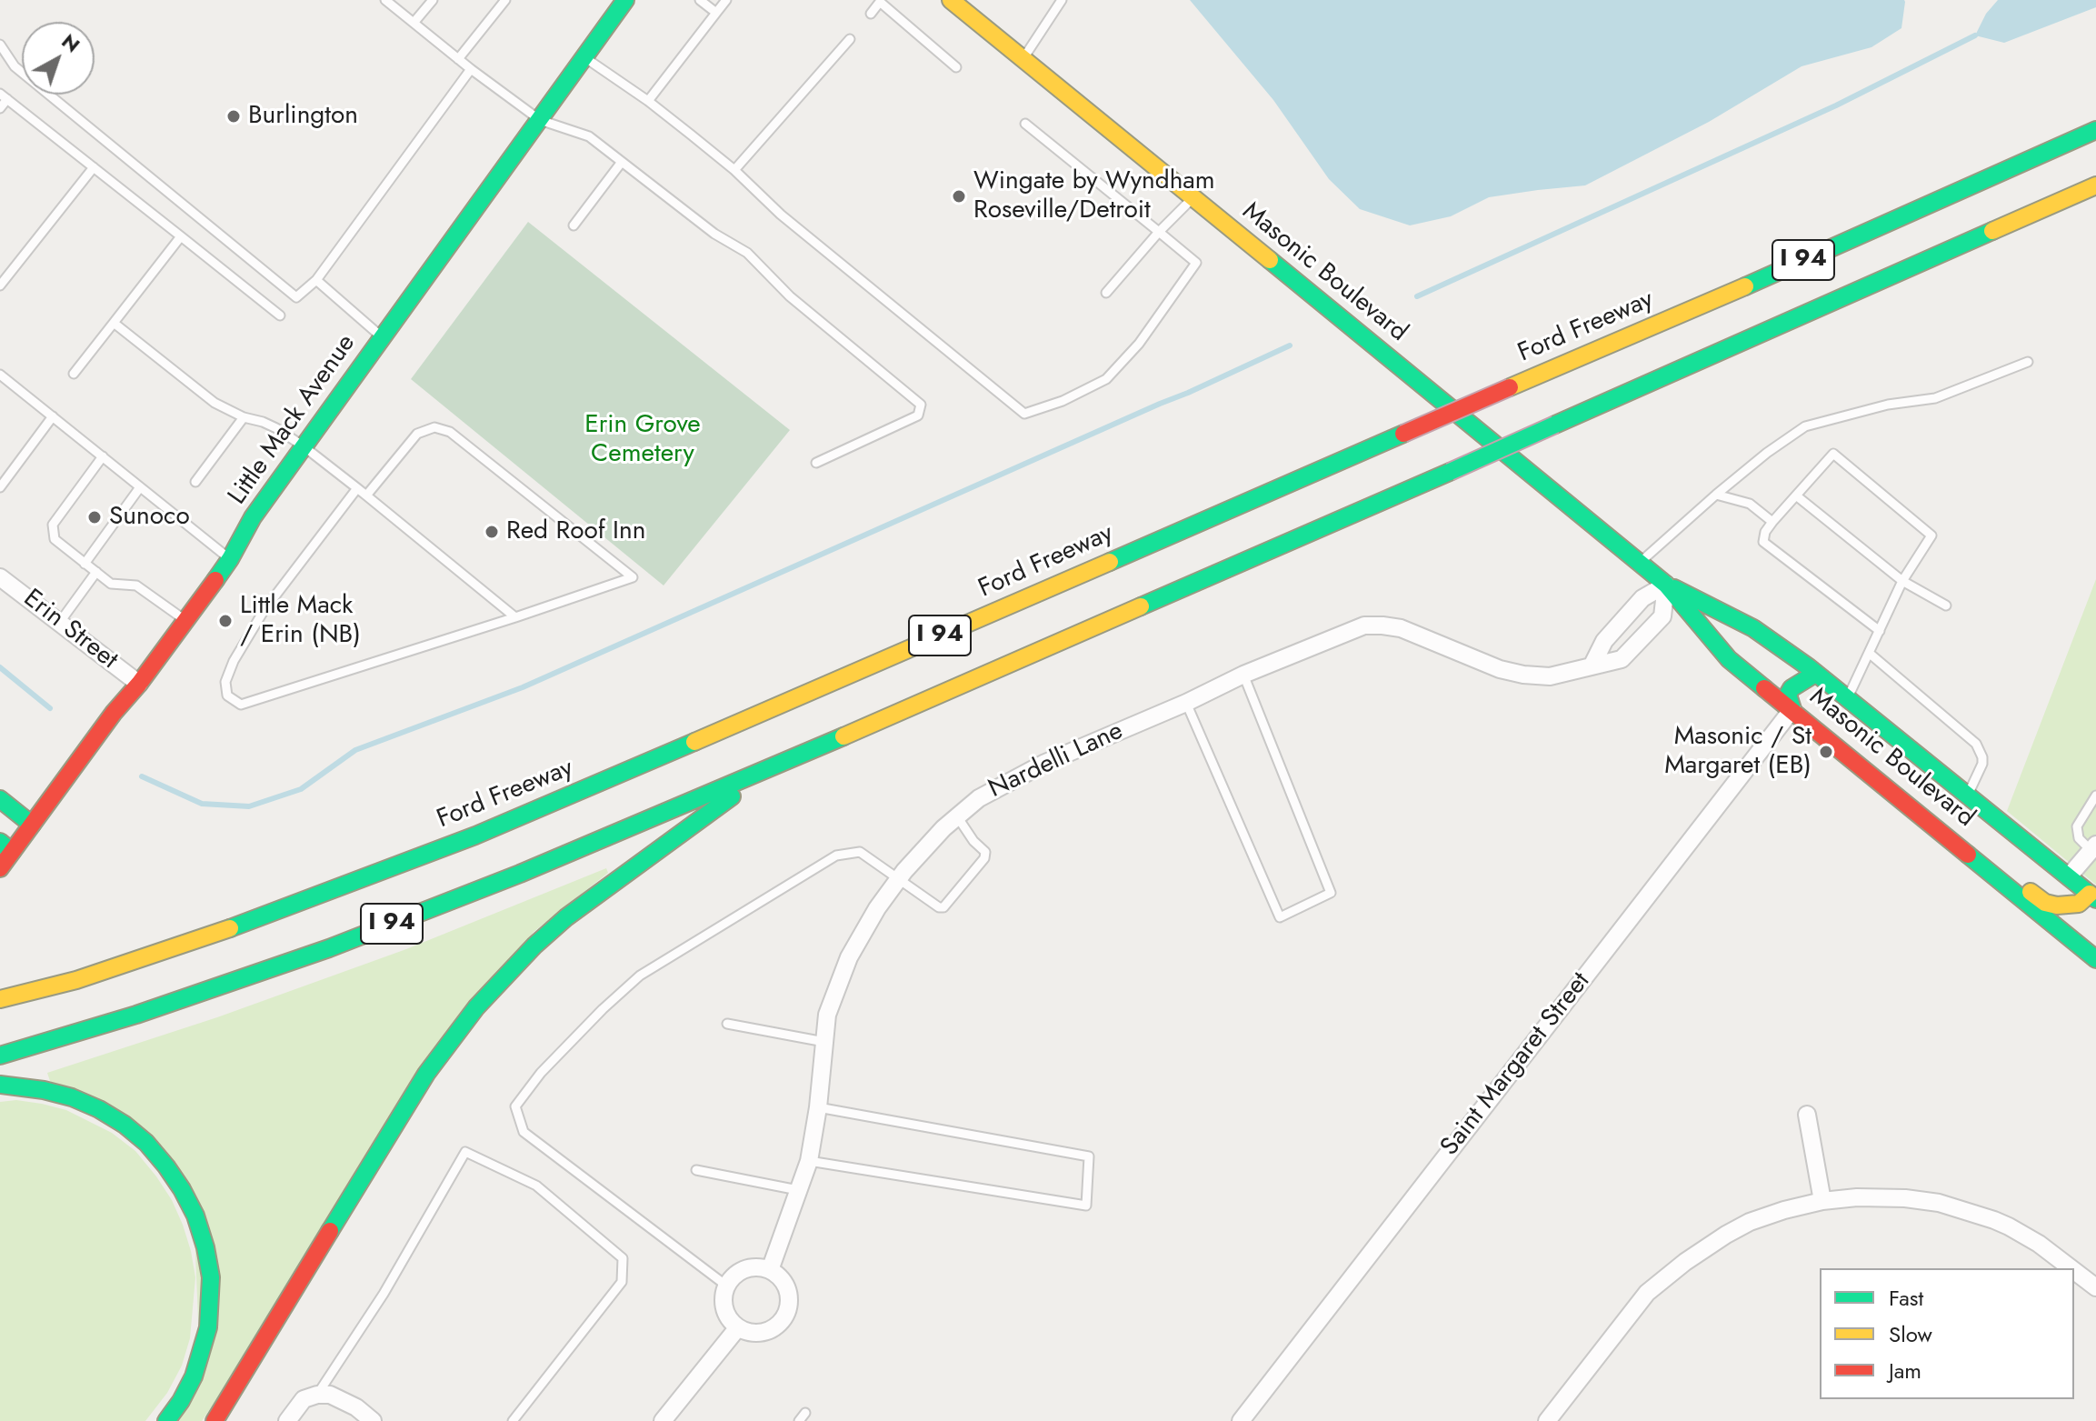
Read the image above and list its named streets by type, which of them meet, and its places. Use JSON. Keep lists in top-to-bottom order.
{
  "streets": {
    "main road": [
      "I 94",
      "Masonic Boulevard",
      "Ford Freeway",
      "Little Mack Avenue"
    ],
    "street": ["Erin Street", "Nardelli Lane", "Saint Margaret Street"]
  },
  "crossings": [
    ["Masonic Boulevard", "Nardelli Lane"],
    ["Masonic Boulevard", "Saint Margaret Street"],
    ["Little Mack Avenue", "Erin Street"]
  ],
  "parks": ["Erin Grove Cemetery"],
  "places": [
    "Burlington",
    "Wingate by Wyndham Roseville/Detroit",
    "Sunoco",
    "Red Roof Inn",
    "Little Mack / Erin (NB)",
    "Masonic / St Margaret (EB)"
  ],
  "legend": ["Fast", "Slow", "Jam"],
  "north": "top right"
}
